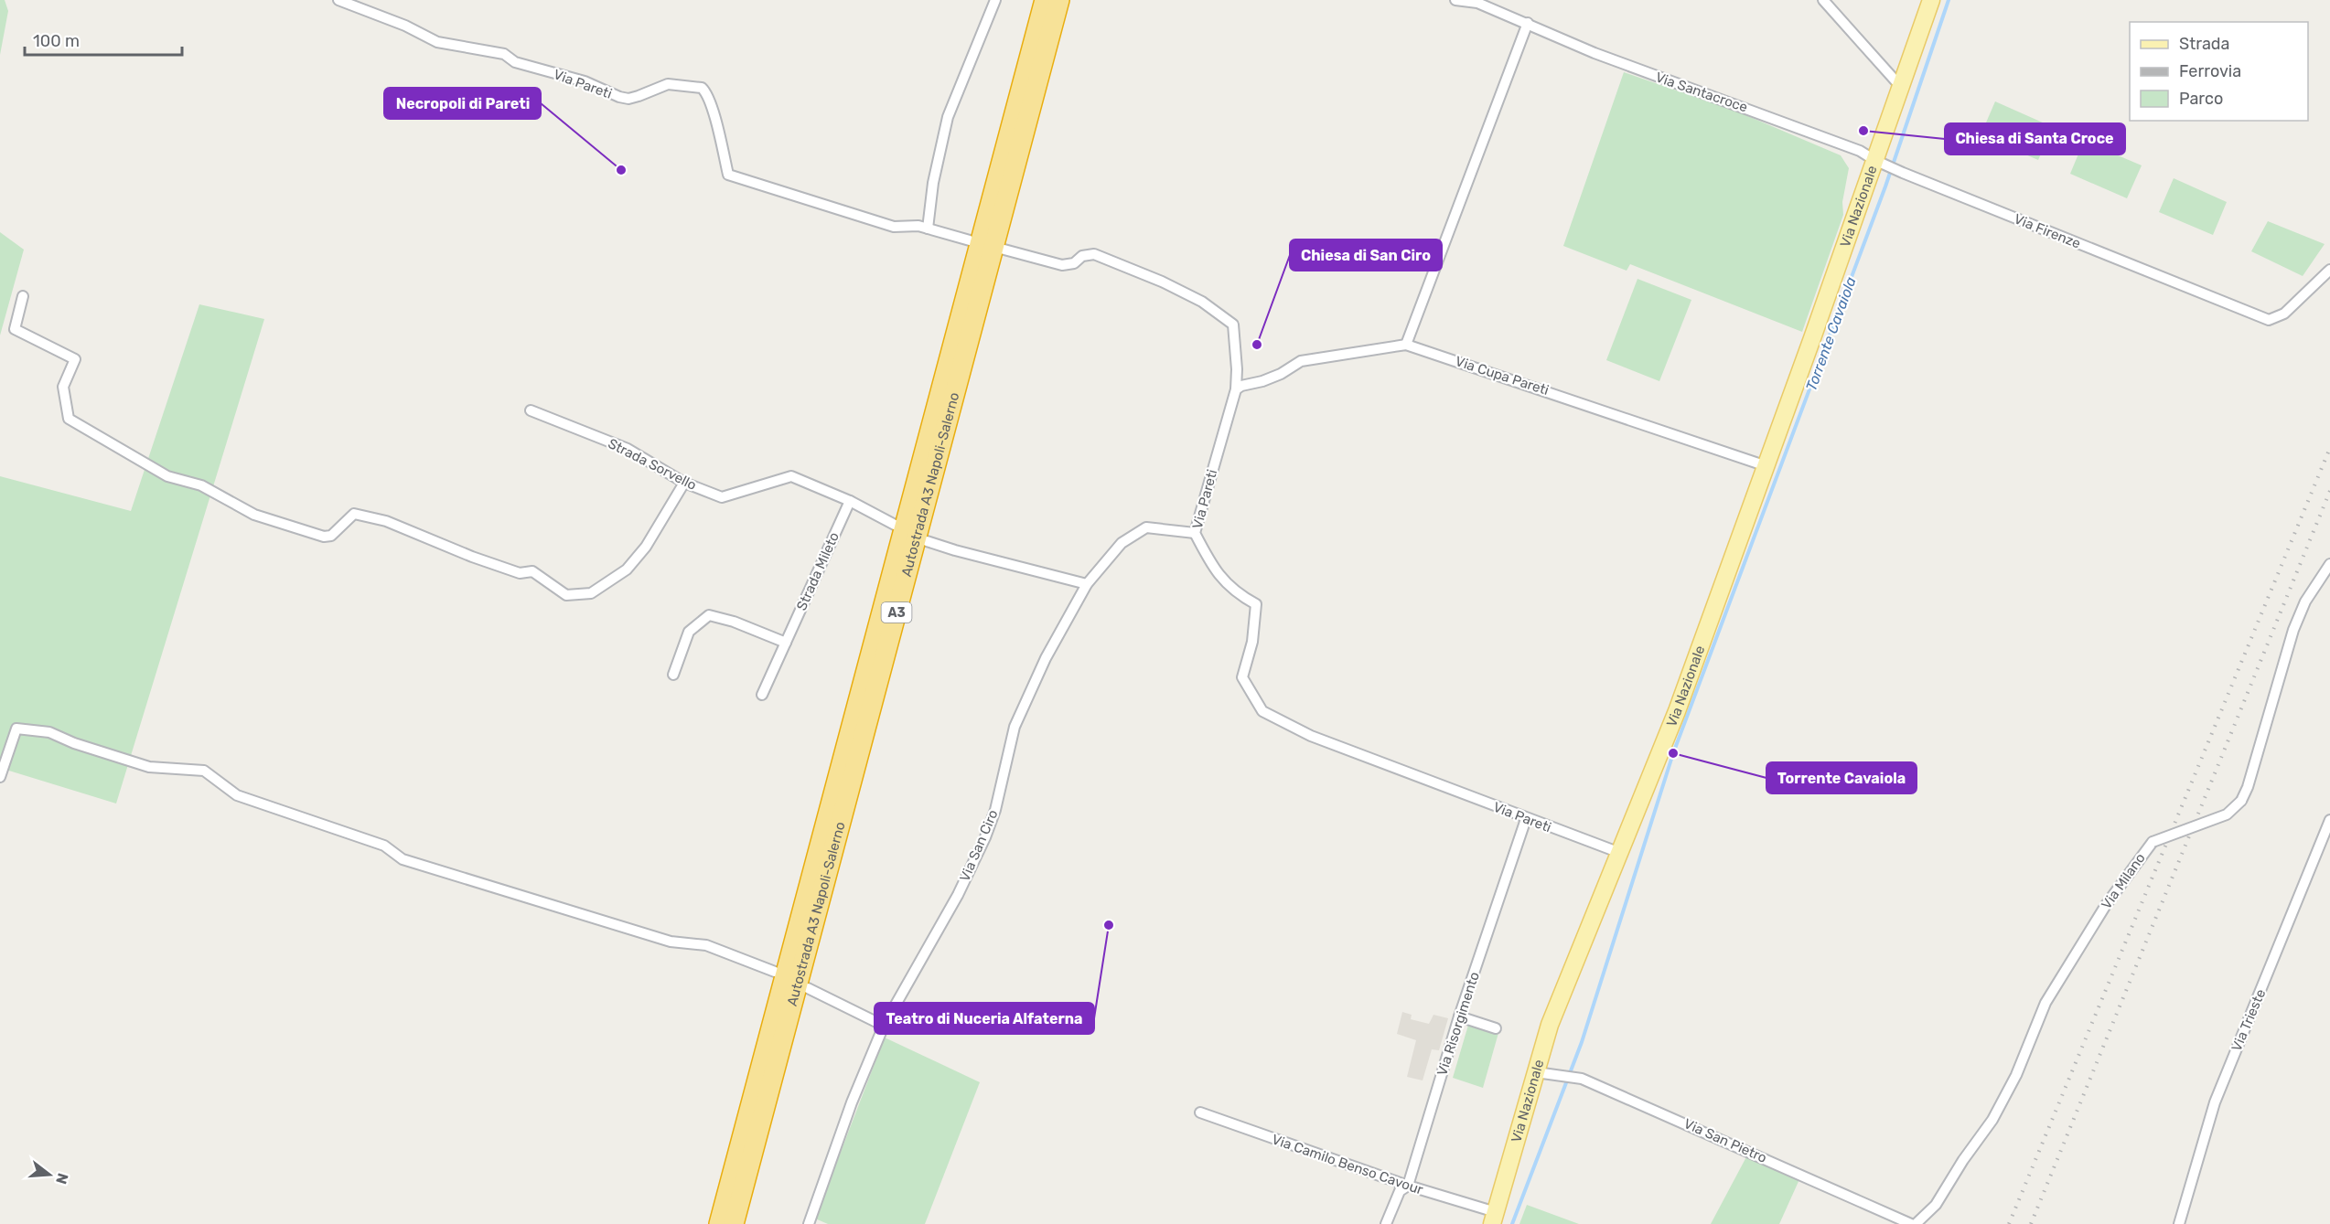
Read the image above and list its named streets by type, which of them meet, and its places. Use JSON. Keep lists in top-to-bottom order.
{
  "streets": {
    "highway": ["Autostrada A3 Napoli-Salerno", "A3"],
    "main road": ["Via Nazionale"],
    "street": [
      "Via Pareti",
      "Via Santacroce",
      "Via Firenze",
      "Via Cupa Pareti",
      "Strada Sorvello",
      "Strada Mileto",
      "Via San Ciro",
      "Via Milano",
      "Via Trieste",
      "Via Risorgimento",
      "Via San Pietro",
      "Via Camilo Benso Cavour"
    ]
  },
  "crossings": [
    ["Via Pareti", "Via Nazionale"],
    ["Via Pareti", "Via Cupa Pareti"],
    ["Via Pareti", "Via San Ciro"],
    ["Via Pareti", "Via Risorgimento"],
    ["Via Santacroce", "Via Nazionale"],
    ["Via Santacroce", "Via Firenze"],
    ["Via Nazionale", "Via Firenze"],
    ["Via Nazionale", "Via Cupa Pareti"],
    ["Via Nazionale", "Via San Pietro"],
    ["Via Nazionale", "Via Camilo Benso Cavour"],
    ["Strada Sorvello", "Strada Mileto"],
    ["Via Risorgimento", "Via Camilo Benso Cavour"]
  ],
  "water": ["Torrente Cavaiola"],
  "places": [
    "Chiesa di Santa Croce",
    "Necropoli di Pareti",
    "Chiesa di San Ciro",
    "Torrente Cavaiola",
    "Teatro di Nuceria Alfaterna"
  ],
  "legend": ["Strada", "Ferrovia", "Parco"],
  "scale_bar": "100 m",
  "north": "right"
}
